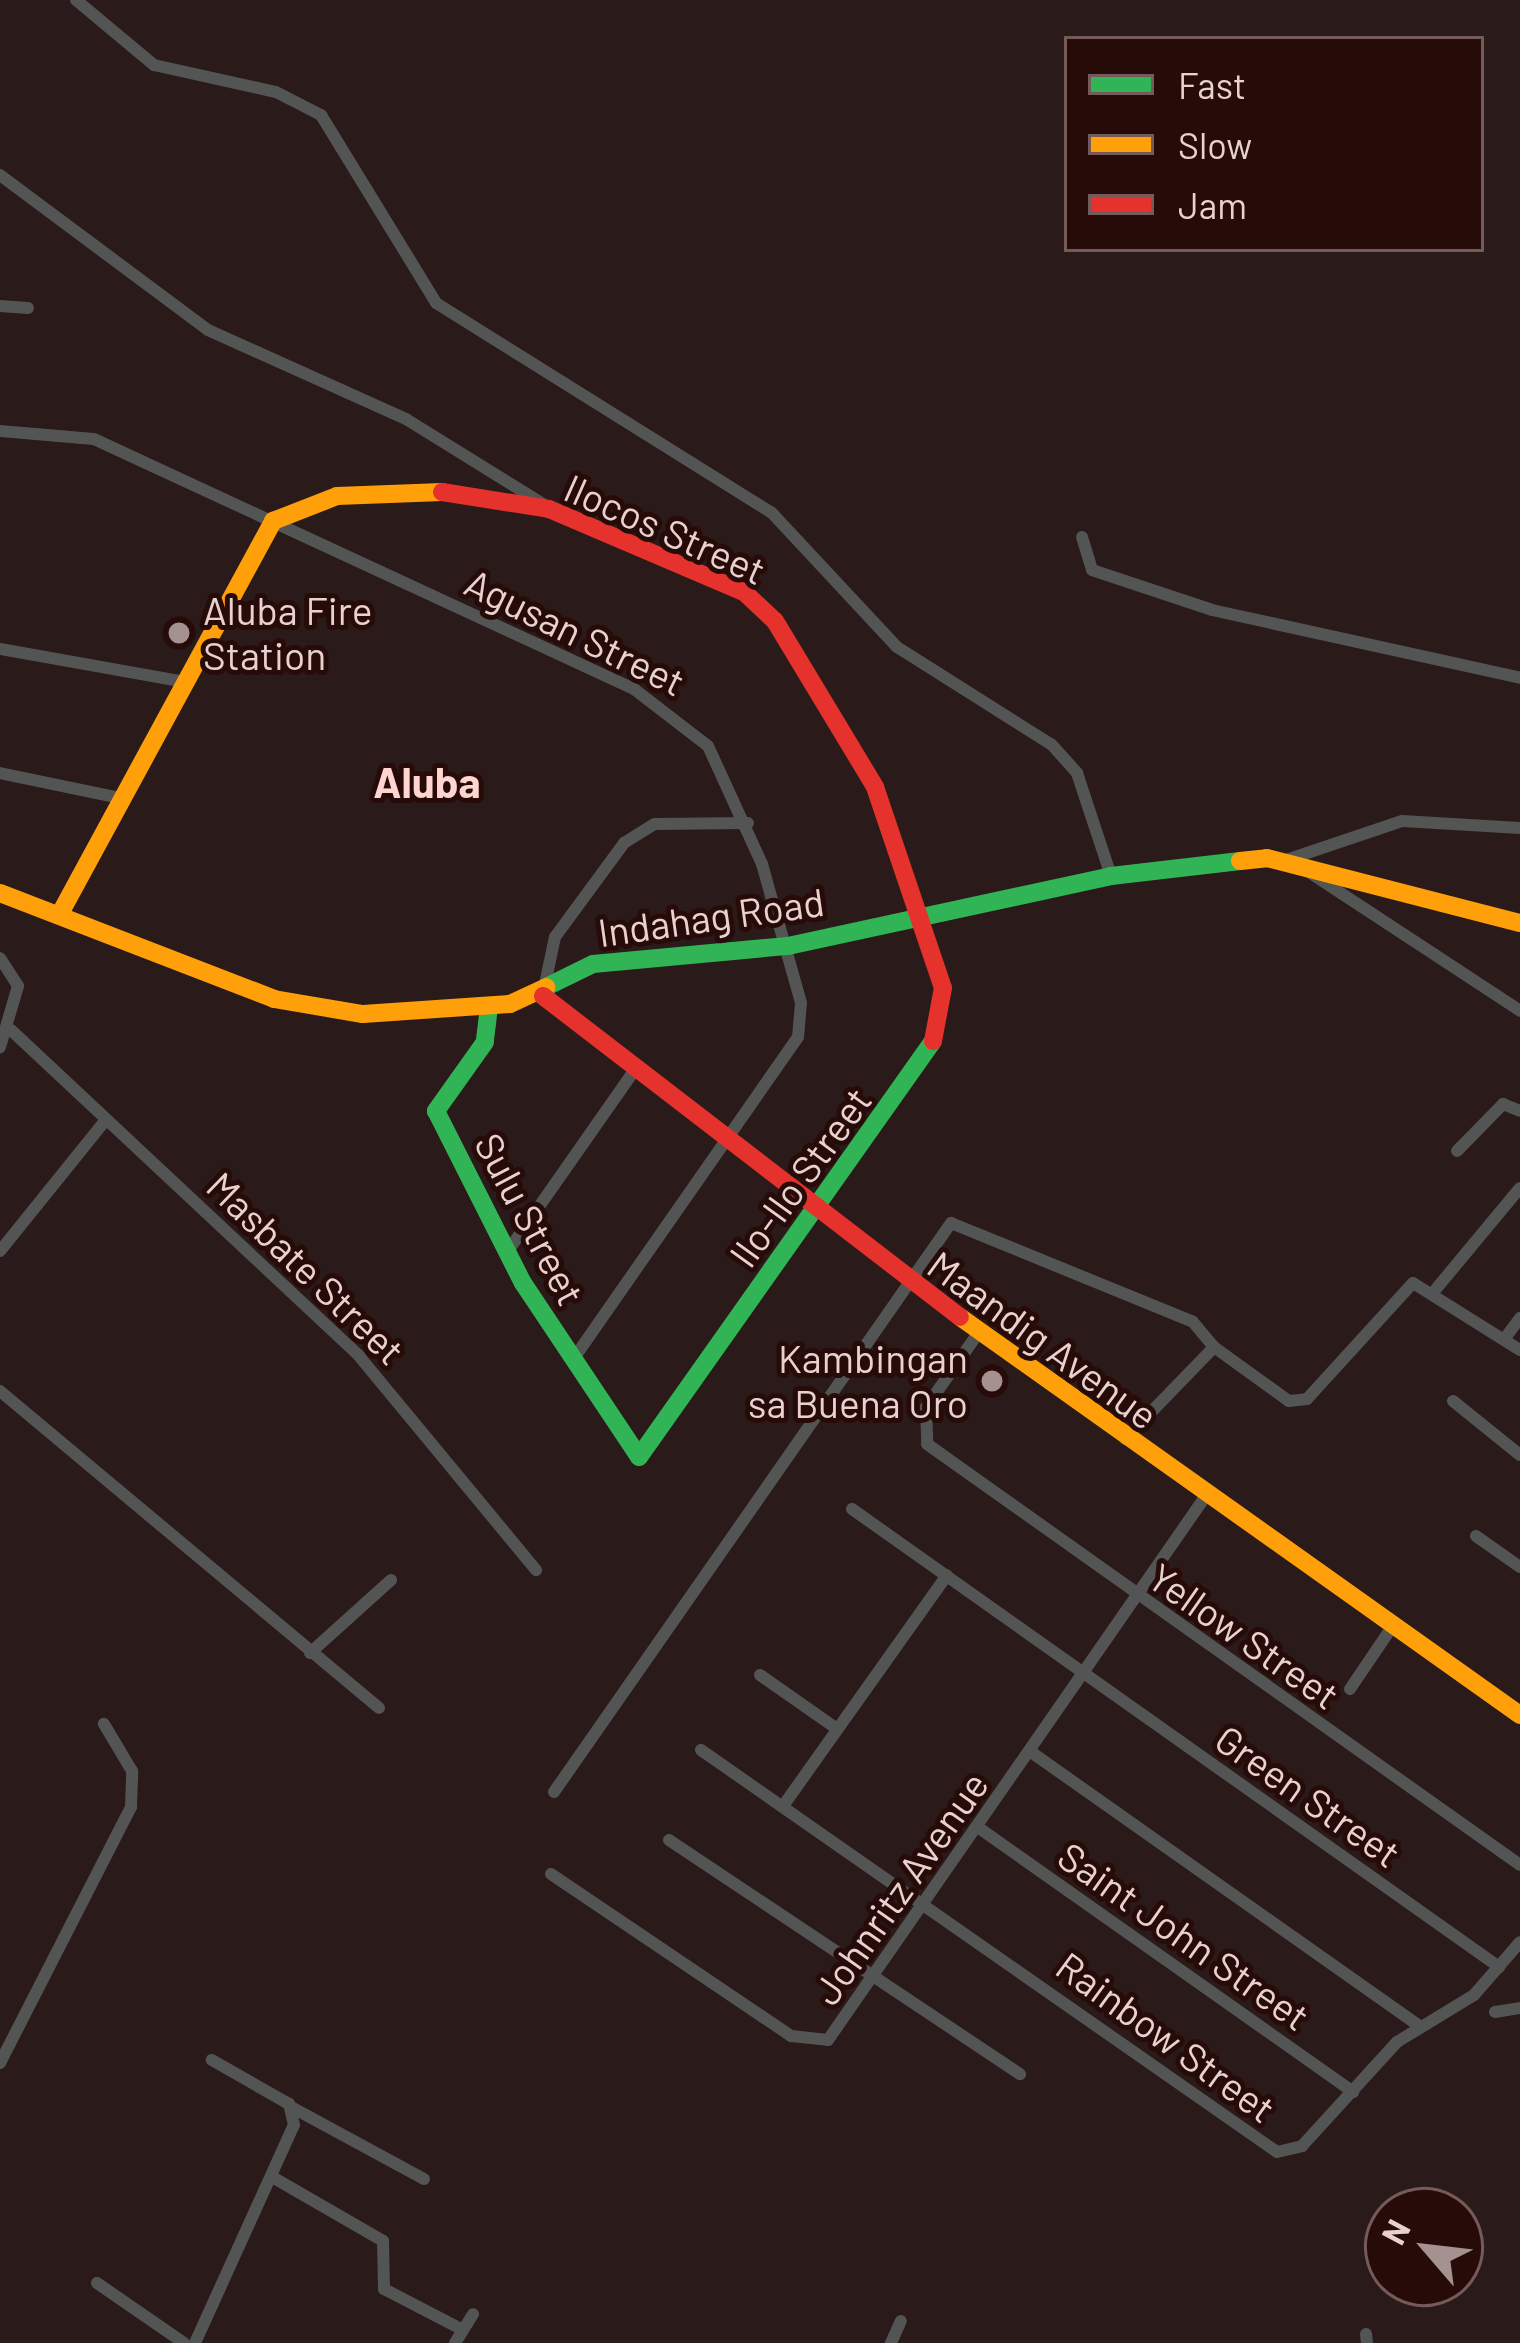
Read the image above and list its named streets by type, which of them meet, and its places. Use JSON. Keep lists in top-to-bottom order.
{
  "streets": {
    "street": [
      "Ilocos Street",
      "Agusan Street",
      "Indahag Road",
      "Ilo-Ilo Street",
      "Sulu Street",
      "Masbate Street",
      "Maandig Avenue",
      "Yellow Street",
      "Green Street",
      "Johnritz Avenue",
      "Saint John Street",
      "Rainbow Street"
    ]
  },
  "crossings": [
    ["Ilocos Street", "Agusan Street"],
    ["Ilocos Street", "Indahag Road"],
    ["Ilocos Street", "Ilo-Ilo Street"],
    ["Agusan Street", "Indahag Road"],
    ["Agusan Street", "Sulu Street"],
    ["Agusan Street", "Maandig Avenue"],
    ["Indahag Road", "Ilo-Ilo Street"],
    ["Indahag Road", "Sulu Street"],
    ["Indahag Road", "Maandig Avenue"],
    ["Ilo-Ilo Street", "Sulu Street"],
    ["Ilo-Ilo Street", "Maandig Avenue"],
    ["Maandig Avenue", "Yellow Street"],
    ["Maandig Avenue", "Johnritz Avenue"],
    ["Yellow Street", "Johnritz Avenue"],
    ["Green Street", "Johnritz Avenue"],
    ["Green Street", "Rainbow Street"],
    ["Johnritz Avenue", "Saint John Street"],
    ["Johnritz Avenue", "Rainbow Street"],
    ["Saint John Street", "Rainbow Street"]
  ],
  "districts": ["Aluba"],
  "places": ["Aluba Fire Station", "Kambingan sa Buena Oro"],
  "legend": ["Fast", "Slow", "Jam"],
  "north": "top left"
}
